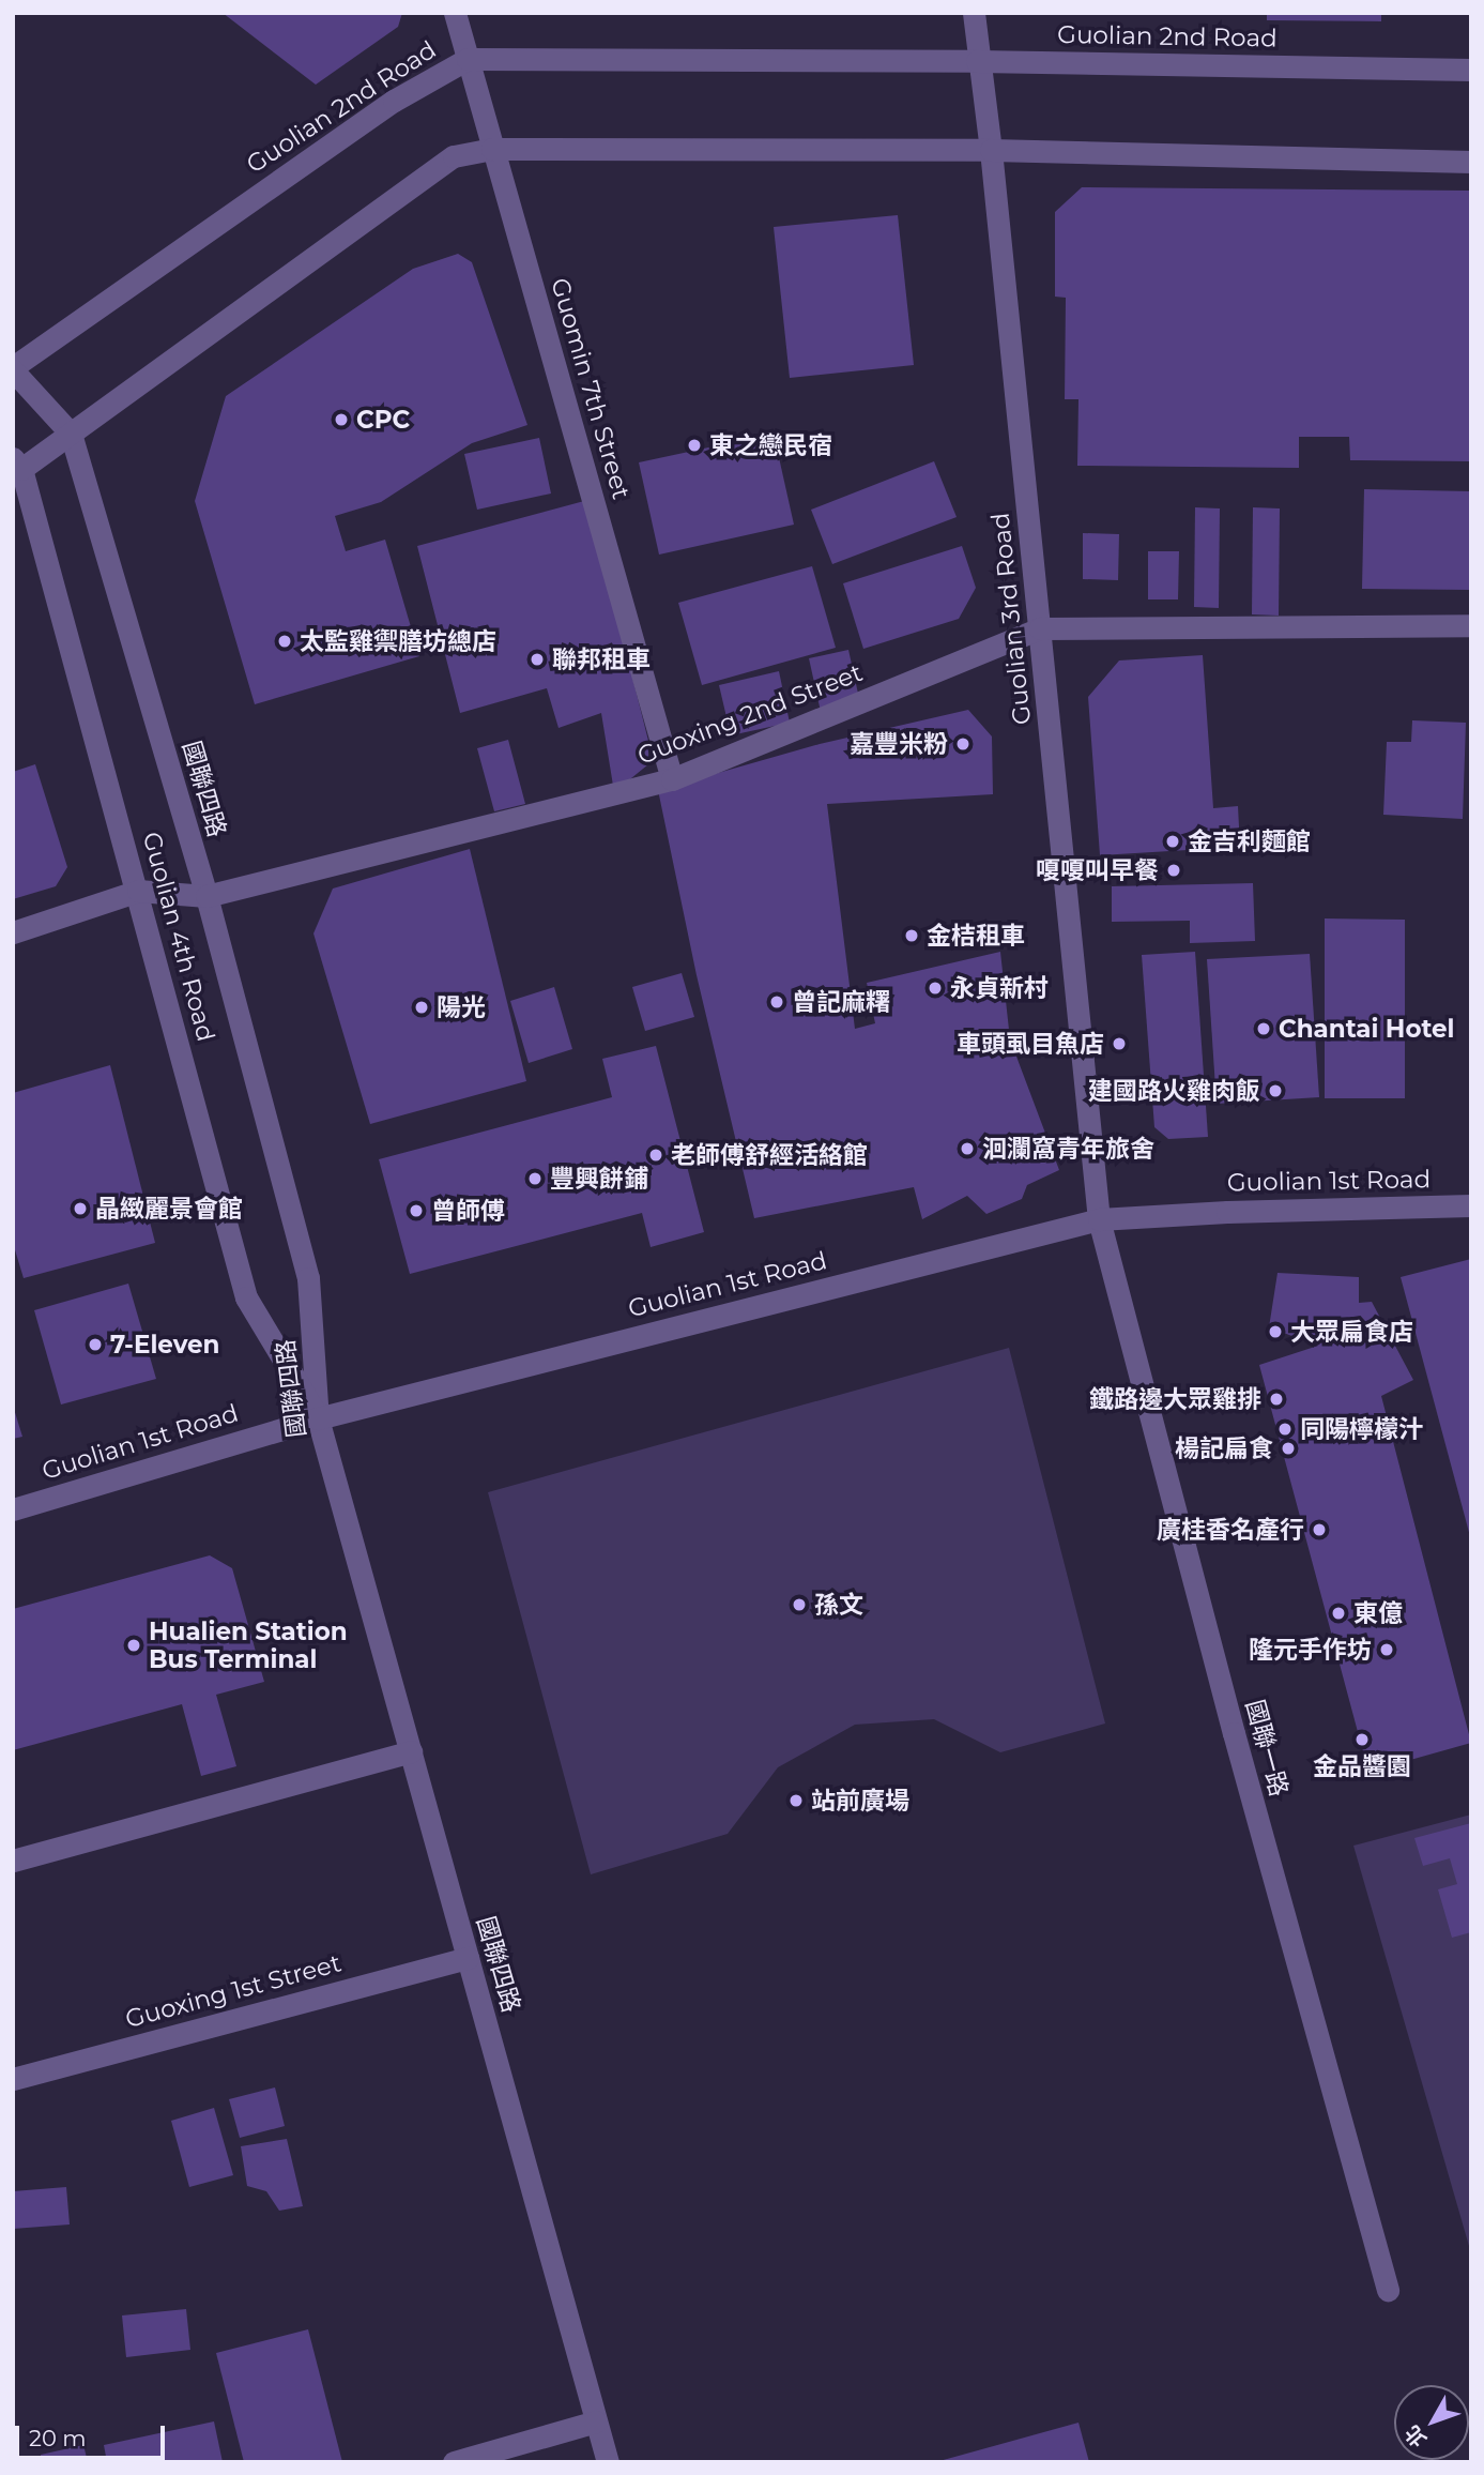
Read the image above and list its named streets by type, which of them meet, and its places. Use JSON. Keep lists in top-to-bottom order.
{
  "streets": {
    "street": [
      "Guolian 2nd Road",
      "Guomin 7th Street",
      "Guolian 3rd Road",
      "Guoxing 2nd Street",
      "國聯四路",
      "Guolian 4th Road",
      "Guolian 1st Road",
      "國聯一路",
      "Guoxing 1st Street"
    ]
  },
  "crossings": [
    ["Guolian 2nd Road", "Guomin 7th Street"],
    ["Guolian 2nd Road", "Guolian 3rd Road"],
    ["Guolian 2nd Road", "國聯四路"],
    ["Guomin 7th Street", "Guoxing 2nd Street"],
    ["Guolian 3rd Road", "Guoxing 2nd Street"],
    ["Guolian 3rd Road", "Guolian 1st Road"],
    ["Guolian 3rd Road", "國聯一路"],
    ["Guoxing 2nd Street", "國聯四路"],
    ["Guoxing 2nd Street", "Guolian 4th Road"],
    ["國聯四路", "Guolian 4th Road"],
    ["國聯四路", "Guolian 1st Road"],
    ["國聯四路", "Guoxing 1st Street"],
    ["Guolian 4th Road", "Guolian 1st Road"],
    ["Guolian 1st Road", "國聯一路"]
  ],
  "places": [
    "CPC",
    "東之戀民宿",
    "太監雞禦膳坊總店",
    "聯邦租車",
    "嘉豐米粉",
    "金吉利麵館",
    "嗄嗄叫早餐",
    "金桔租車",
    "永貞新村",
    "曾記麻糬",
    "陽光",
    "Chantai Hotel",
    "車頭虱目魚店",
    "建國路火雞肉飯",
    "洄瀾窩青年旅舍",
    "老師傅舒經活絡館",
    "豐興餅鋪",
    "晶緻麗景會館",
    "曾師傅",
    "大眾扁食店",
    "7-Eleven",
    "鐵路邊大眾雞排",
    "同陽檸檬汁",
    "楊記扁食",
    "廣桂香名產行",
    "孫文",
    "東億",
    "Hualien Station Bus Terminal",
    "隆元手作坊",
    "金品醬園",
    "站前廣場"
  ],
  "scale_bar": "20 m",
  "north": "bottom left"
}
